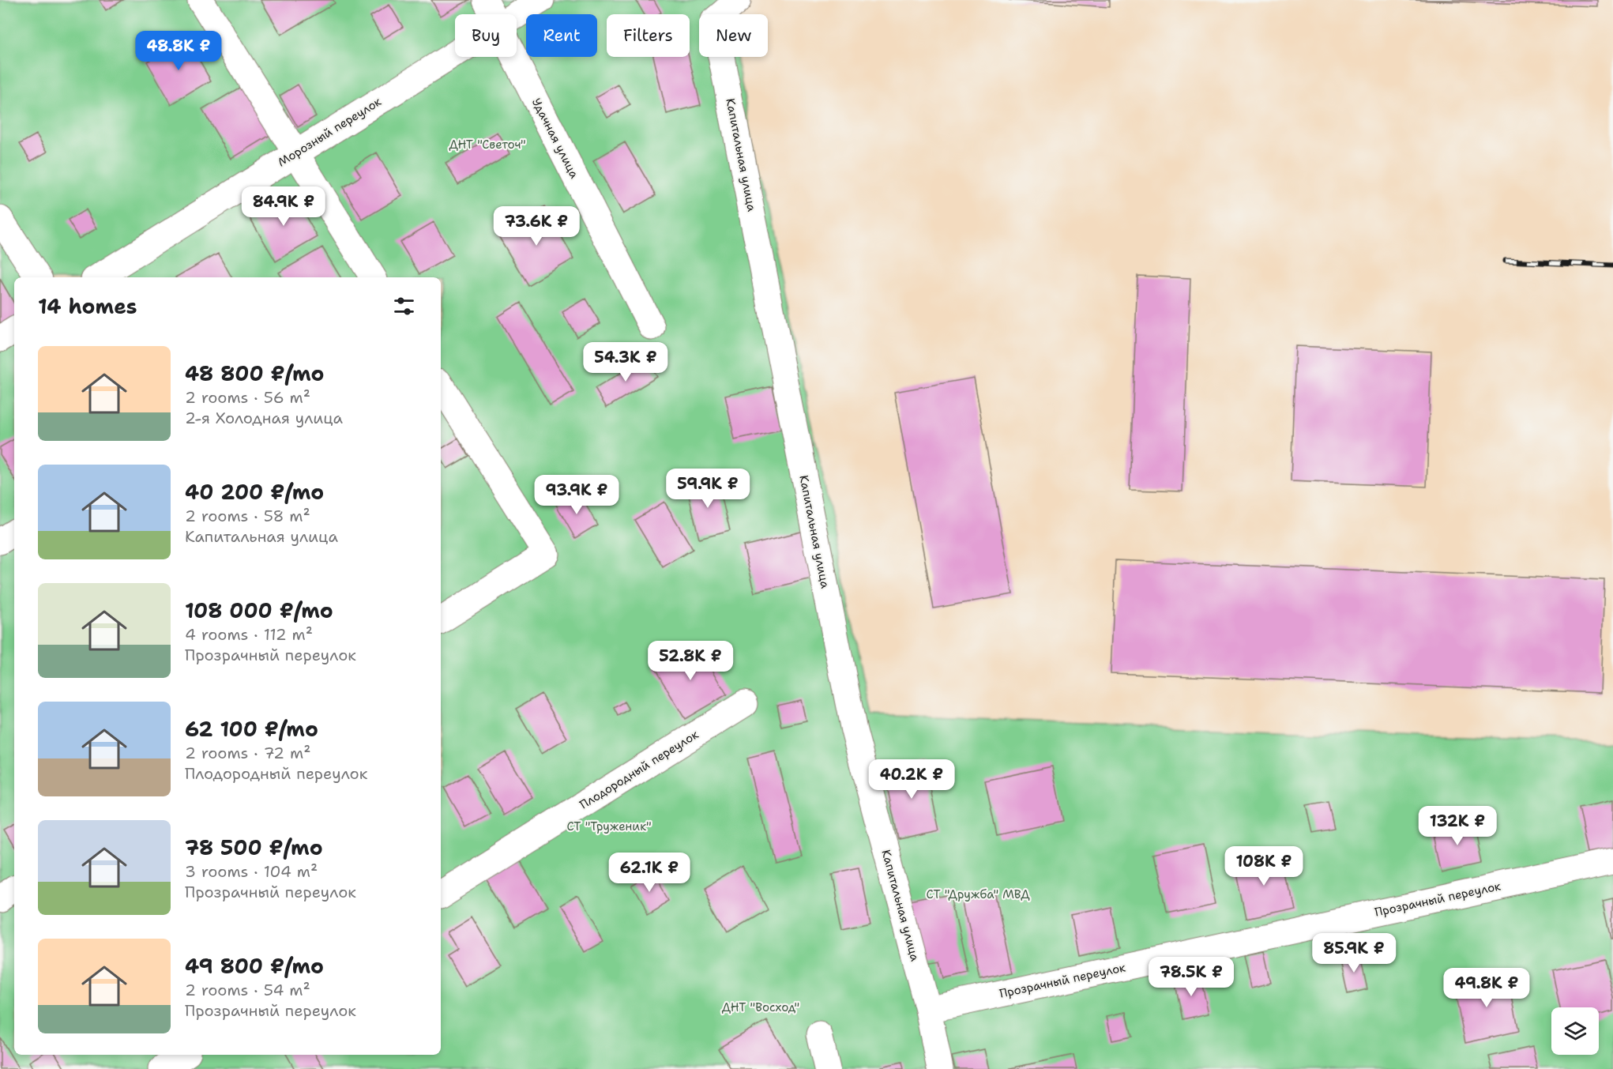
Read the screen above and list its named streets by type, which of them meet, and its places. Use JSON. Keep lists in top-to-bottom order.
{
  "streets": {
    "street": [
      "Морозный переулок",
      "Удачная улица",
      "Капитальная улица",
      "Плодородный переулок",
      "Прозрачный переулок"
    ]
  },
  "crossings": [
    ["Капитальная улица", "Прозрачный переулок"]
  ],
  "parks": [
    "ДНТ \"Светоч\"",
    "СТ \"Труженик\"",
    "СТ \"Дружба\" МВД",
    "ДНТ \"Восход\""
  ],
  "page": {
    "chip": [
      "Buy",
      "Rent",
      "Filters",
      "New"
    ],
    "price": [
      "48.8K ₽",
      "84.9K ₽",
      "73.6K ₽",
      "54.3K ₽",
      "59.9K ₽",
      "93.9K ₽",
      "52.8K ₽",
      "40.2K ₽",
      "132K ₽",
      "108K ₽",
      "62.1K ₽",
      "85.9K ₽",
      "78.5K ₽",
      "49.8K ₽"
    ],
    "heading": "14 homes",
    "list": [
      {
        "name": "48 800 ₽/mo",
        "note": "2 rooms · 56 m² · 2-я Холодная улица"
      },
      {
        "name": "40 200 ₽/mo",
        "note": "2 rooms · 58 m² · Капитальная улица"
      },
      {
        "name": "108 000 ₽/mo",
        "note": "4 rooms · 112 m² · Прозрачный переулок"
      },
      {
        "name": "62 100 ₽/mo",
        "note": "2 rooms · 72 m² · Плодородный переулок"
      },
      {
        "name": "78 500 ₽/mo",
        "note": "3 rooms · 104 m² · Прозрачный переулок"
      },
      {
        "name": "49 800 ₽/mo",
        "note": "2 rooms · 54 m² · Прозрачный переулок"
      }
    ]
  }
}
